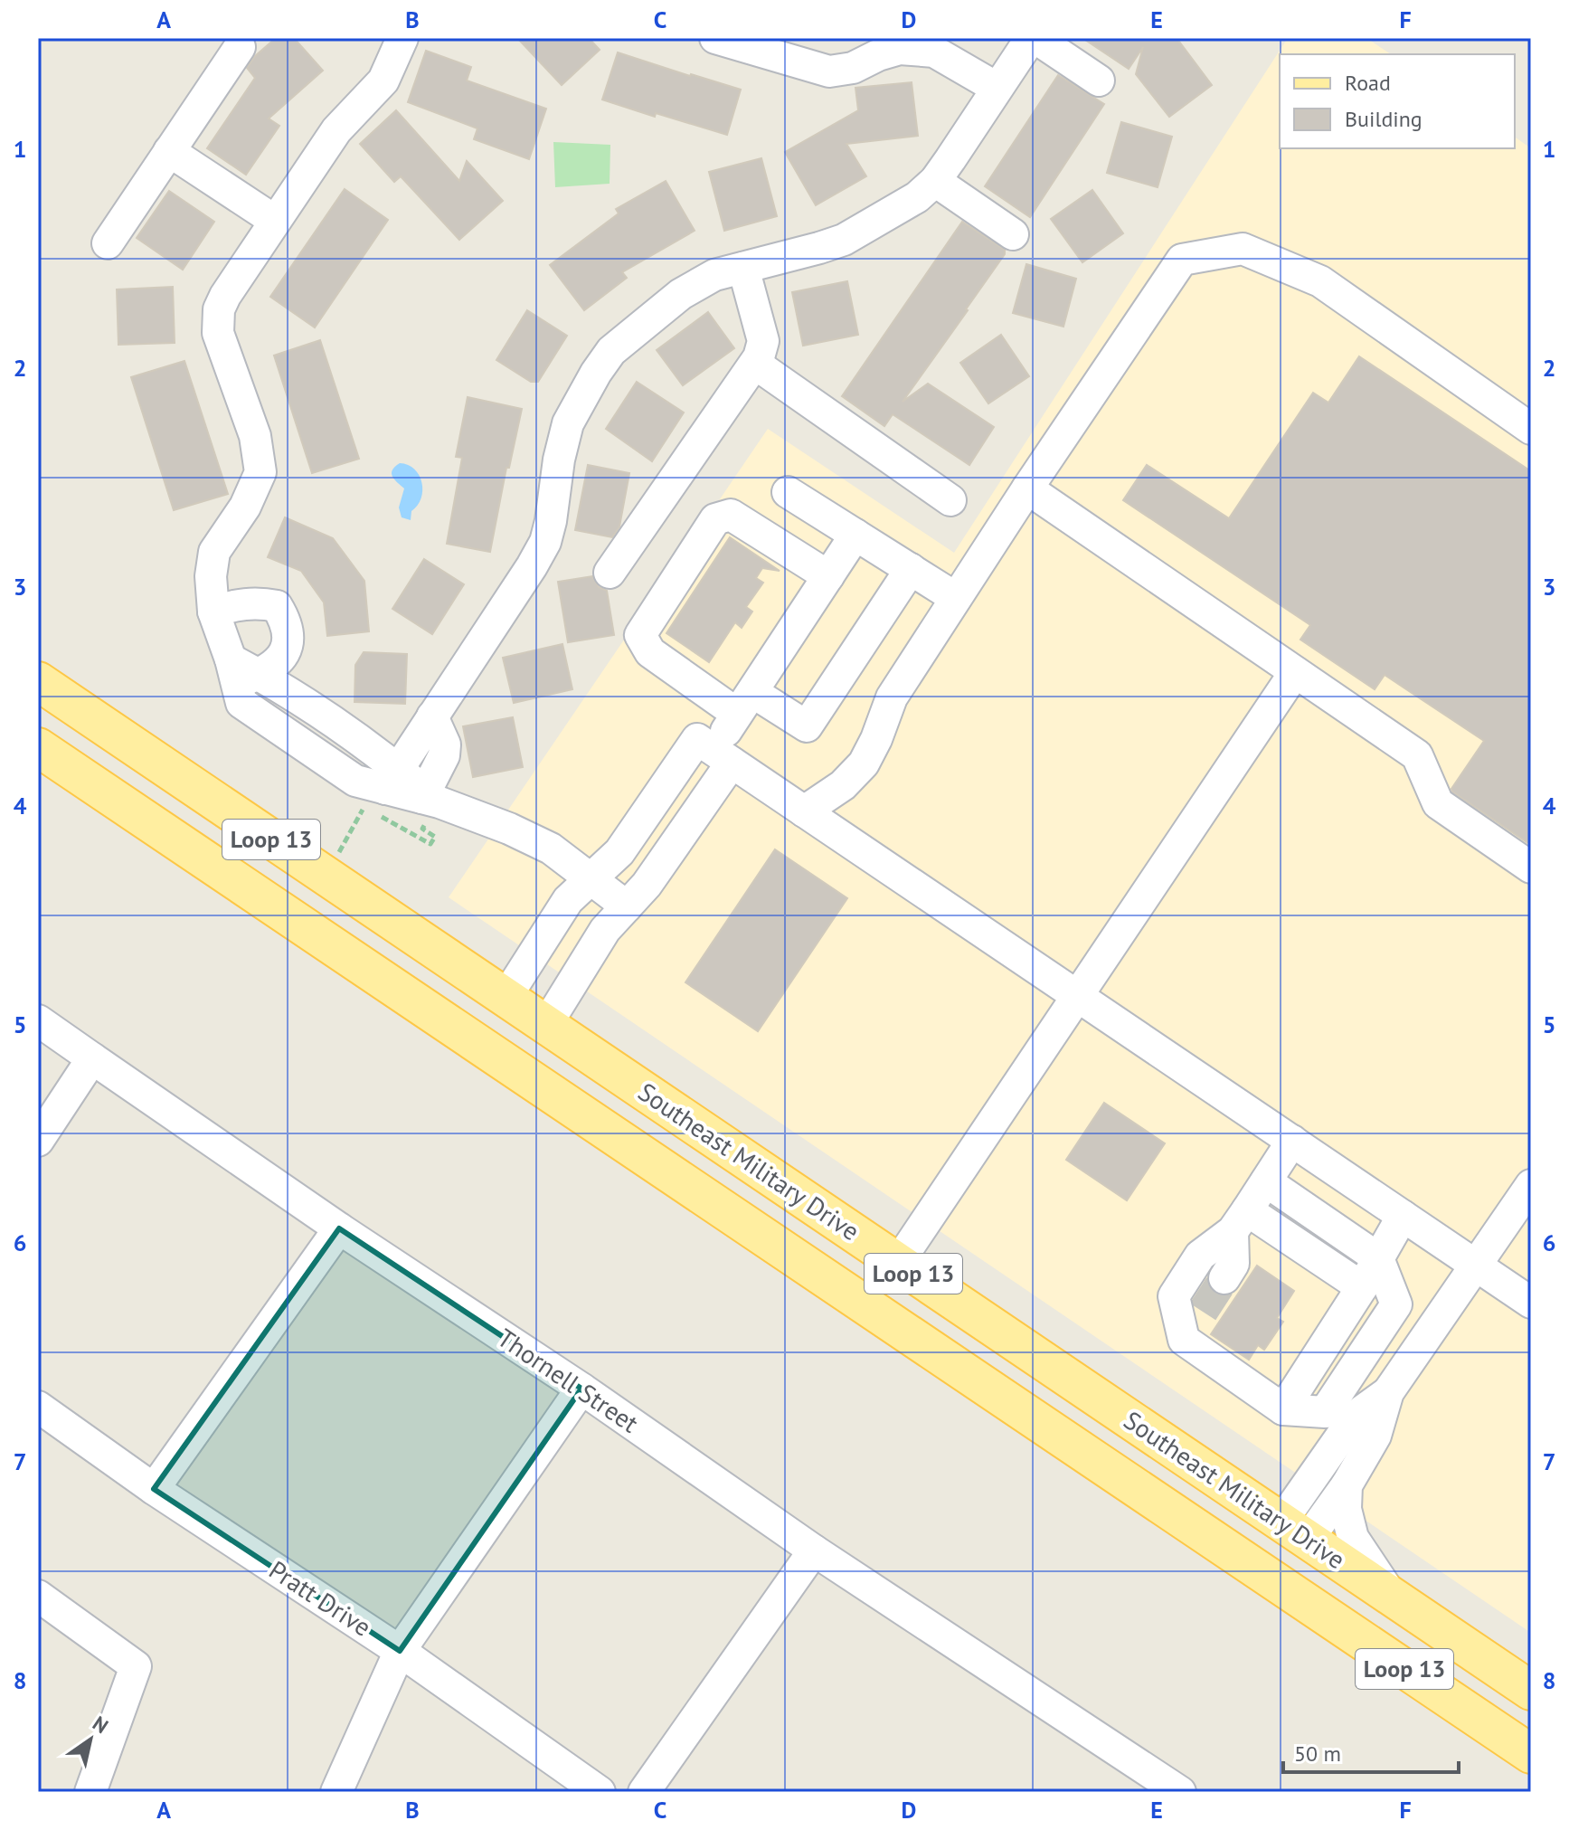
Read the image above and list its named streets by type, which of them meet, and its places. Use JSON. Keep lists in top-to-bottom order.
{
  "streets": {
    "main road": ["Loop 13", "Southeast Military Drive"],
    "street": ["Thornell Street", "Pratt Drive"]
  },
  "legend": ["Road", "Building"],
  "scale_bar": "50 m",
  "north": "top right",
  "grid": {
    "columns": [
      "A",
      "B",
      "C",
      "D",
      "E",
      "F"
    ],
    "rows": [
      "1",
      "2",
      "3",
      "4",
      "5",
      "6",
      "7",
      "8"
    ]
  }
}
